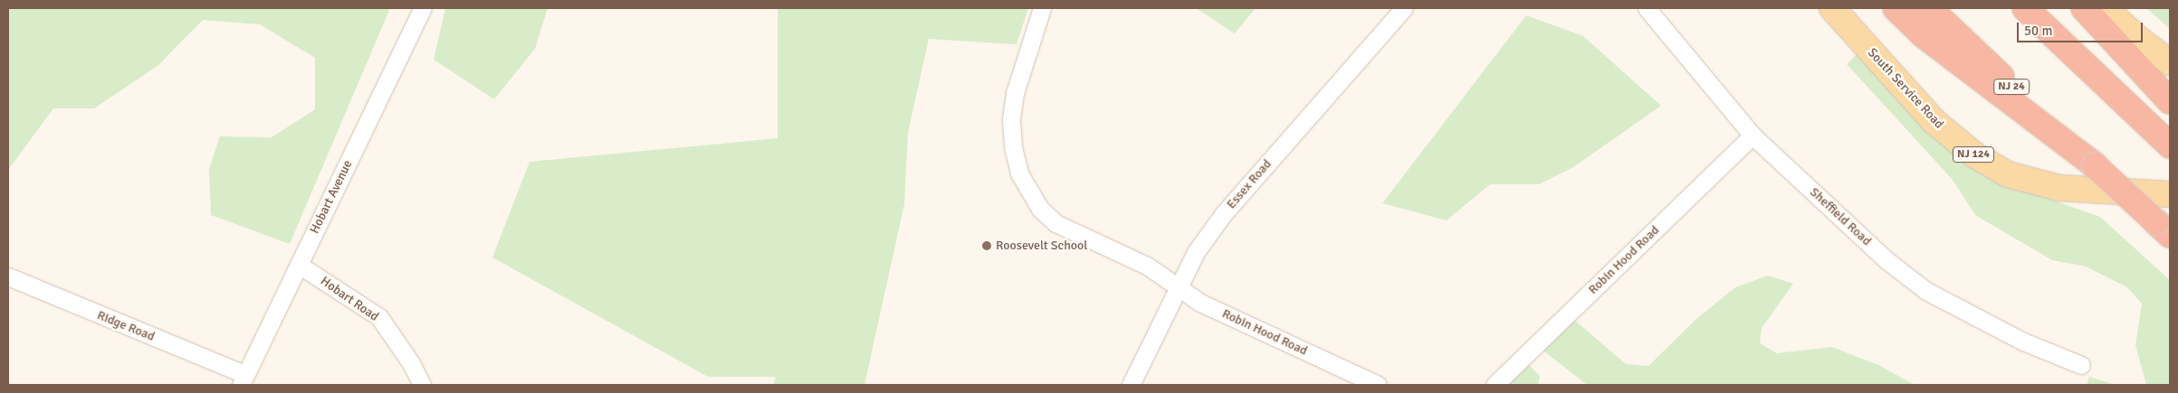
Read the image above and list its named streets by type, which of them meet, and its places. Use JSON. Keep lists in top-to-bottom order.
{
  "streets": {
    "highway": ["NJ 24"],
    "main road": ["South Service Road", "NJ 124"],
    "street": [
      "Essex Road",
      "Hobart Avenue",
      "Sheffield Road",
      "Robin Hood Road",
      "Hobart Road",
      "Ridge Road"
    ]
  },
  "crossings": [
    ["Essex Road", "Robin Hood Road"],
    ["Hobart Avenue", "Hobart Road"],
    ["Hobart Avenue", "Ridge Road"],
    ["Sheffield Road", "Robin Hood Road"]
  ],
  "places": ["Roosevelt School"],
  "scale_bar": "50 m"
}
